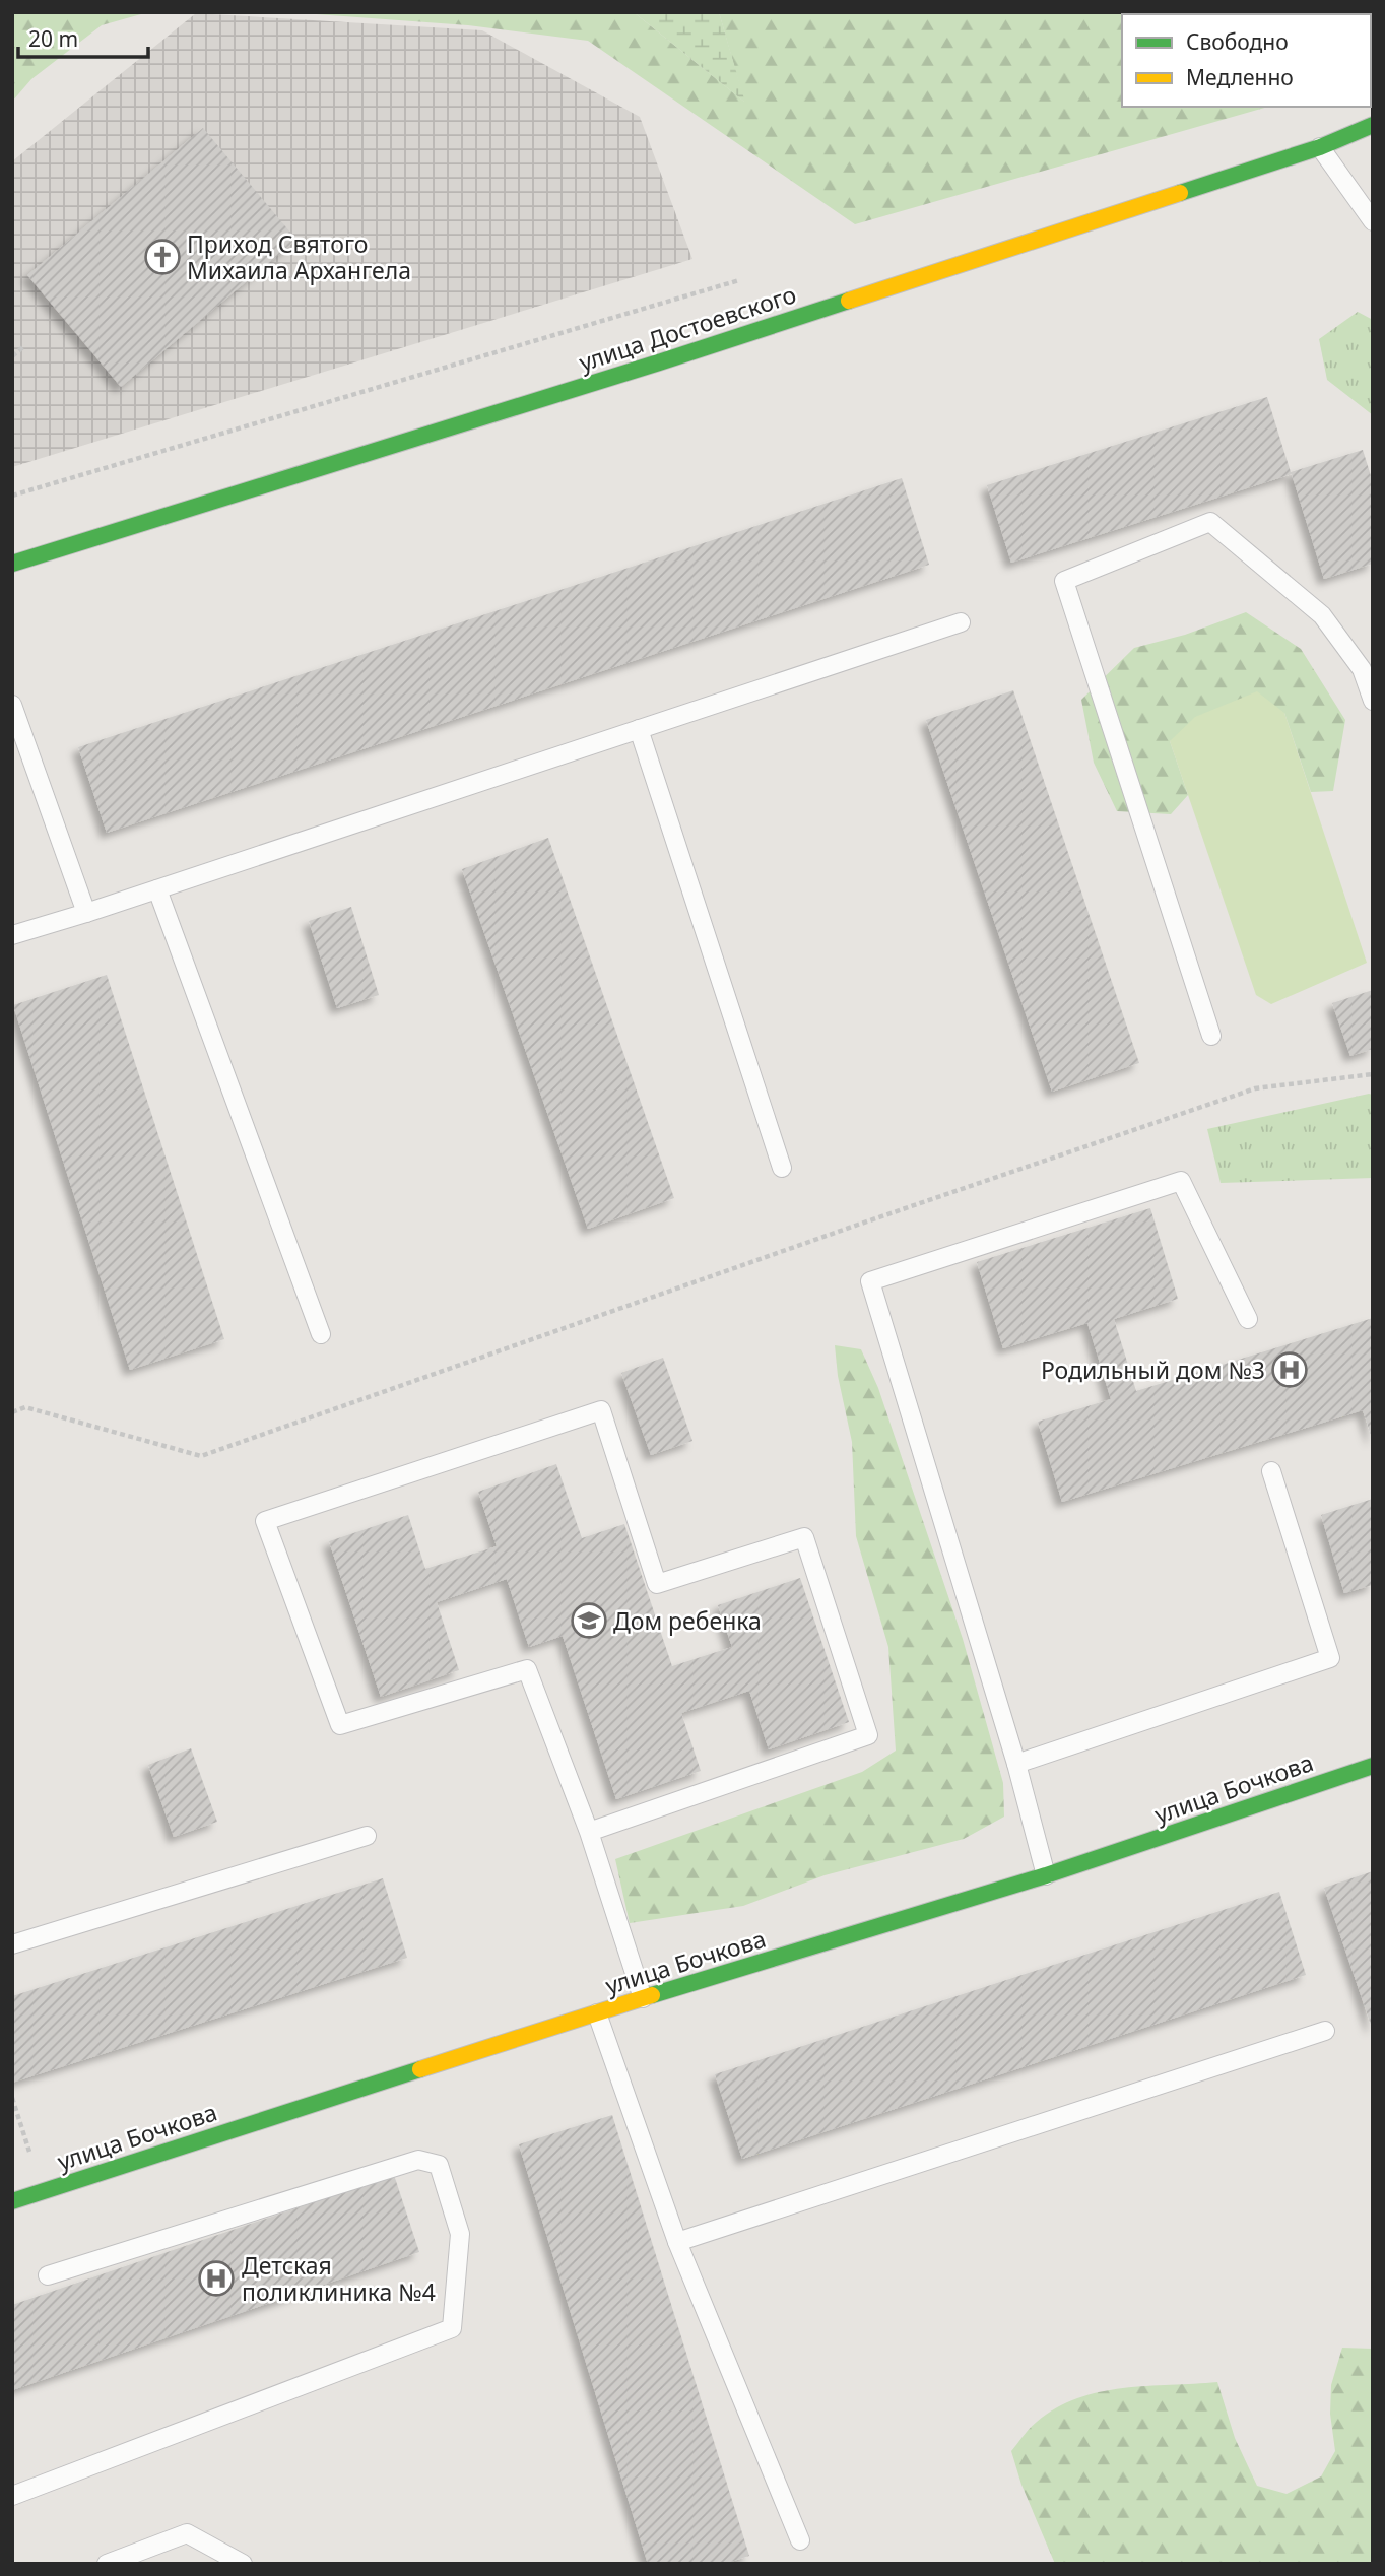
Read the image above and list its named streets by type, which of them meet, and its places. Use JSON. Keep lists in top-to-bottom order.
{
  "streets": {
    "street": ["улица Достоевского", "улица Бочкова"]
  },
  "places": {
    "church": ["Приход Святого Михаила Архангела"],
    "hospital": ["Родильный дом №3", "Детская поликлиника №4"],
    "school or university": ["Дом ребенка"]
  },
  "legend": ["Свободно", "Медленно"],
  "scale_bar": "20 m"
}
